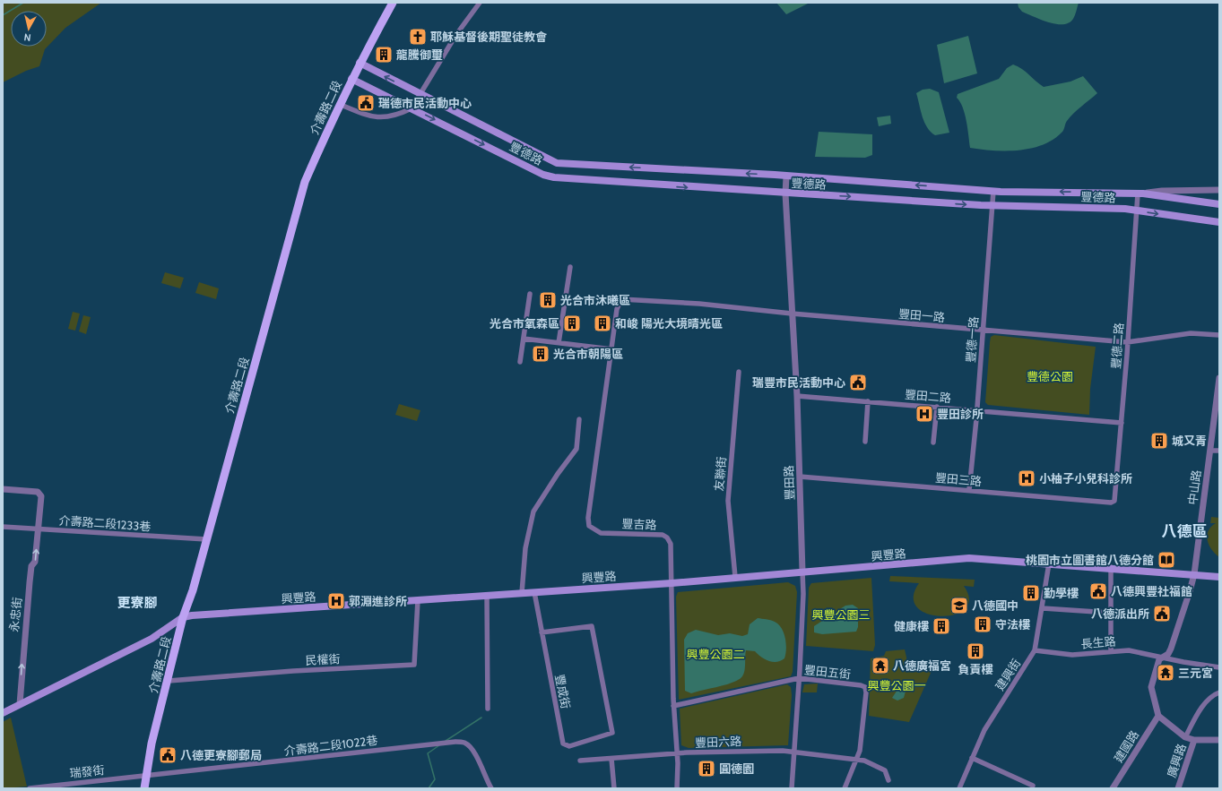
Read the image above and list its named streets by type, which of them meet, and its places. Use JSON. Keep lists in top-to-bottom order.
{
  "streets": {
    "main road": ["介壽路二段", "豐德路", "興豐路"],
    "street": [
      "豐田一路",
      "豐德一路",
      "豐德二路",
      "豐田二路",
      "友聯街",
      "豐田三路",
      "豐田路",
      "中山路",
      "介壽路二段1233巷",
      "豐吉路",
      "永忠街",
      "長生路",
      "民權街",
      "豐田五街",
      "建興街",
      "豐成街",
      "豐田六路",
      "介壽路二段1022巷",
      "建國路",
      "廣興路",
      "瑞發街"
    ]
  },
  "crossings": [
    ["介壽路二段", "豐德路"],
    ["介壽路二段", "介壽路二段1233巷"],
    ["介壽路二段", "興豐路"],
    ["介壽路二段", "民權街"],
    ["介壽路二段", "介壽路二段1022巷"],
    ["介壽路二段", "瑞發街"],
    ["豐德路", "豐德一路"],
    ["豐德路", "豐德二路"],
    ["豐德路", "豐田路"],
    ["豐田一路", "豐德一路"],
    ["豐田一路", "豐德二路"],
    ["豐田一路", "豐田路"],
    ["豐田一路", "豐吉路"],
    ["豐德一路", "豐田二路"],
    ["豐德一路", "豐田三路"],
    ["豐德二路", "豐田二路"],
    ["豐德二路", "豐田三路"],
    ["豐田二路", "豐田路"],
    ["友聯街", "興豐路"],
    ["豐田三路", "豐田路"],
    ["豐田路", "興豐路"],
    ["豐田路", "豐田五街"],
    ["豐田路", "豐田六路"],
    ["中山路", "興豐路"],
    ["中山路", "長生路"],
    ["中山路", "建國路"],
    ["介壽路二段1233巷", "永忠街"],
    ["豐吉路", "興豐路"],
    ["豐吉路", "豐田五街"],
    ["豐吉路", "豐田六路"],
    ["興豐路", "民權街"],
    ["興豐路", "建興街"],
    ["興豐路", "豐成街"],
    ["長生路", "建興街"],
    ["豐田五街", "豐田六路"],
    ["介壽路二段1022巷", "瑞發街"]
  ],
  "one_way": ["永忠街"],
  "districts": ["八德區", "更寮腳"],
  "parks": [
    "豐德公園",
    "興豐公園三",
    "興豐公園二",
    "興豐公園一"
  ],
  "places": {
    "church": ["耶穌基督後期聖徒教會"],
    "building": [
      "龍騰御璽",
      "光合市沐曦區",
      "光合市氧森區",
      "和峻 陽光大境晴光區",
      "光合市朝陽區",
      "城又青",
      "勤學樓",
      "守法樓",
      "健康樓",
      "負責樓",
      "圓德園"
    ],
    "public building": [
      "瑞德市民活動中心",
      "瑞豐市民活動中心",
      "八德興豐社福館",
      "八德派出所",
      "八德更寮腳郵局"
    ],
    "hospital": ["豐田診所", "小柚子小兒科診所", "郭淵進診所"],
    "library": ["桃園市立圖書館八德分館"],
    "school or university": ["八德國中"],
    "temple": ["八德廣福宮", "三元宮"]
  },
  "north": "bottom"
}
